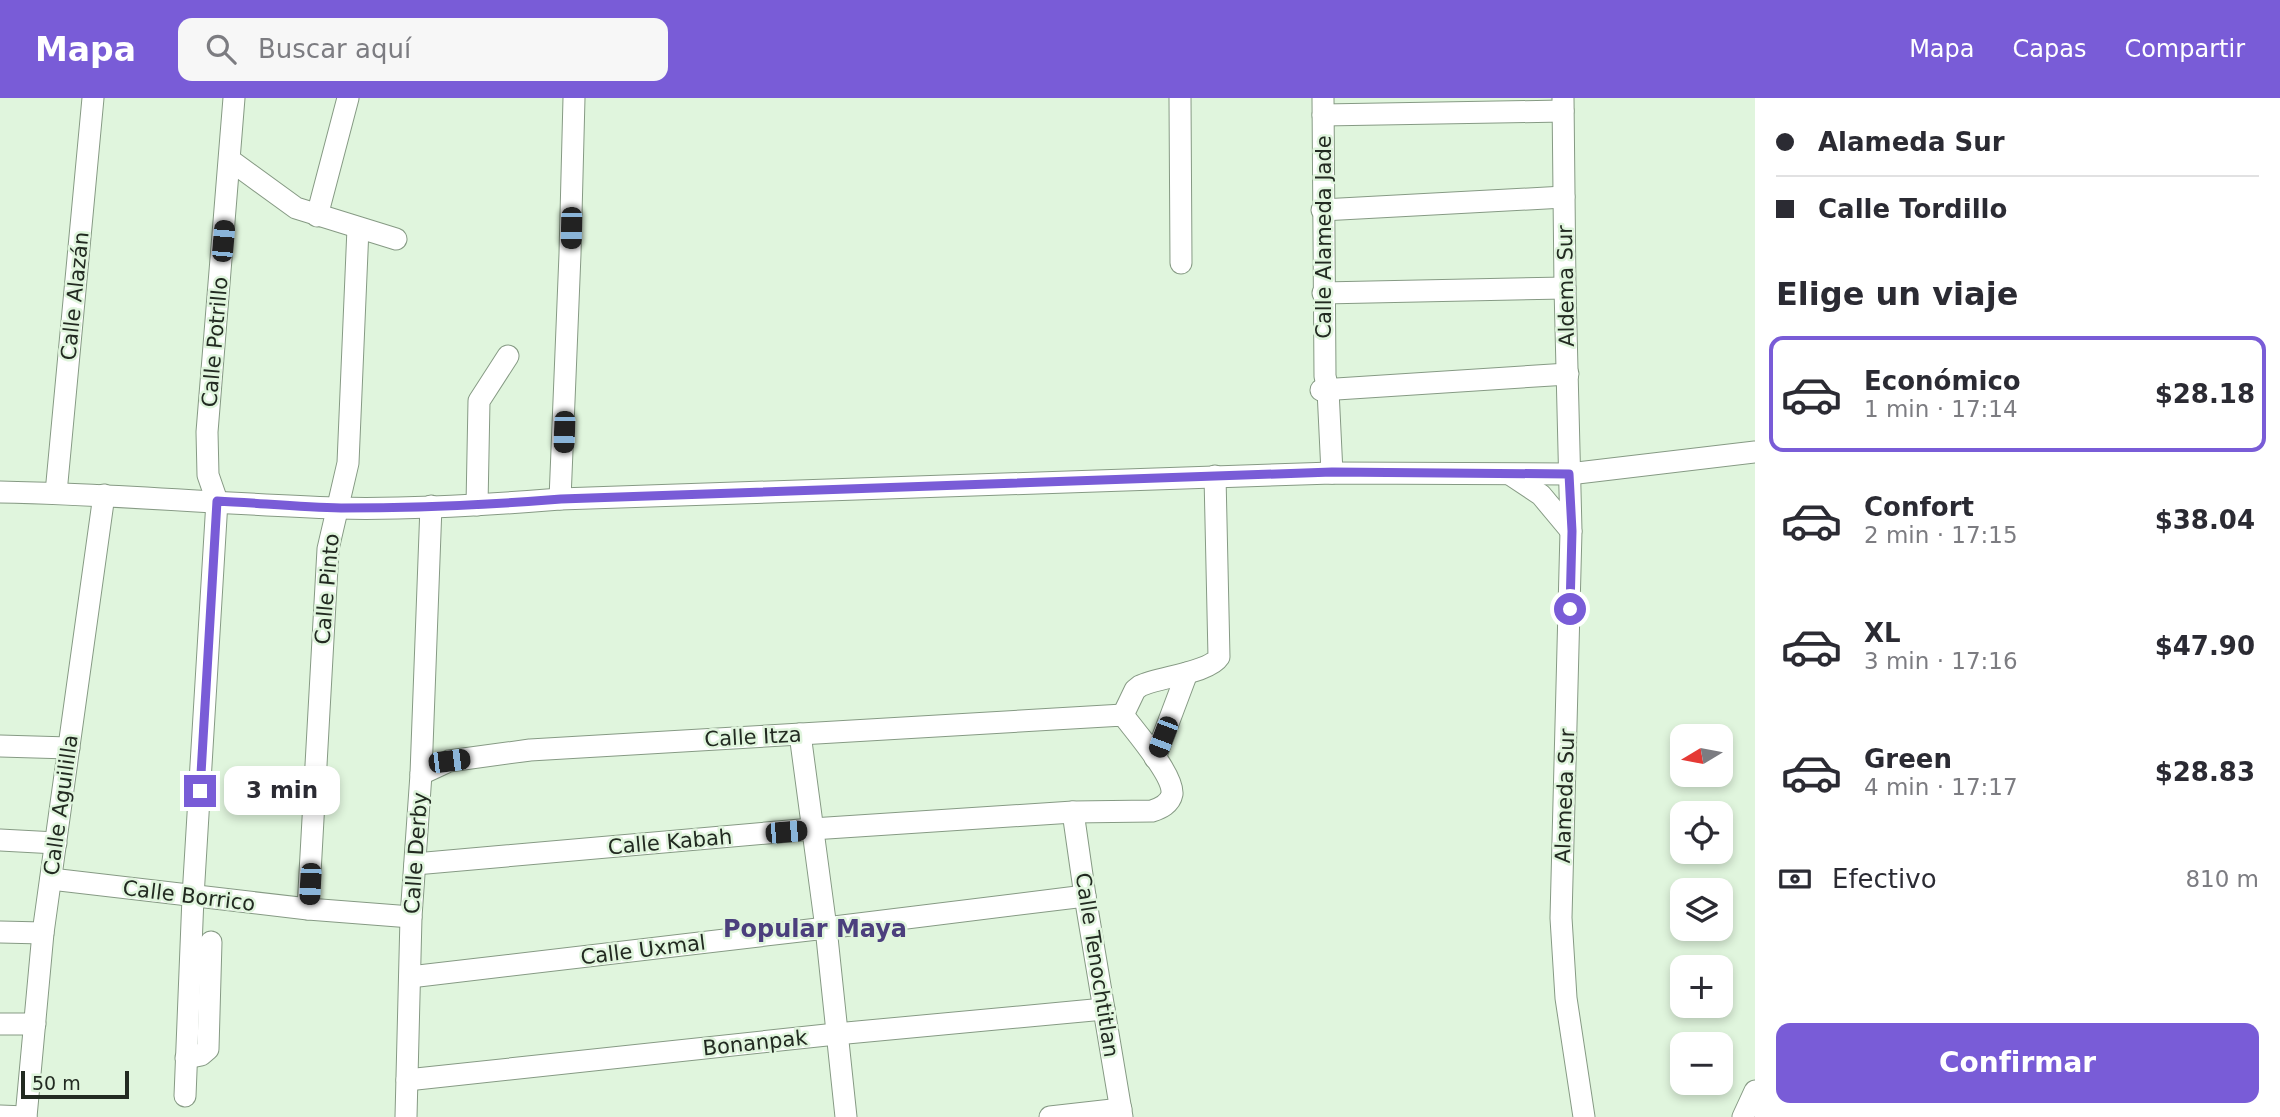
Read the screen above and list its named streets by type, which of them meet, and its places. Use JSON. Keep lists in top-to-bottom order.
{
  "streets": {
    "street": [
      "Calle Alameda Jade",
      "Aldema Sur",
      "Calle Alazán",
      "Calle Potrillo",
      "Calle Pinto",
      "Calle Itza",
      "Alameda Sur",
      "Calle Aguililla",
      "Calle Kabah",
      "Calle Derby",
      "Calle Borrico",
      "Calle Uxmal",
      "Calle Tenochtitlan",
      "Bonanpak"
    ]
  },
  "crossings": [
    ["Aldema Sur", "Alameda Sur"],
    ["Calle Potrillo", "Calle Borrico"],
    ["Calle Pinto", "Calle Borrico"],
    ["Calle Itza", "Calle Derby"],
    ["Calle Aguililla", "Calle Borrico"],
    ["Calle Kabah", "Calle Derby"],
    ["Calle Kabah", "Calle Tenochtitlan"],
    ["Calle Derby", "Calle Borrico"],
    ["Calle Derby", "Calle Uxmal"],
    ["Calle Derby", "Bonanpak"],
    ["Calle Uxmal", "Calle Tenochtitlan"],
    ["Calle Tenochtitlan", "Bonanpak"]
  ],
  "districts": ["Popular Maya"],
  "scale_bar": "50 m",
  "north": "left",
  "page": {
    "header": "Mapa",
    "search": "Buscar aquí",
    "nav": ["Mapa", "Capas", "Compartir"],
    "banner": ["Alameda Sur", "Calle Tordillo"],
    "heading": "Elige un viaje",
    "list": [
      {
        "name": "Económico",
        "note": "1 min · 17:14",
        "value": "$28.18"
      },
      {
        "name": "Confort",
        "note": "2 min · 17:15",
        "value": "$38.04"
      },
      {
        "name": "XL",
        "note": "3 min · 17:16",
        "value": "$47.90"
      },
      {
        "name": "Green",
        "note": "4 min · 17:17",
        "value": "$28.83"
      }
    ],
    "map_buttons": ["+", "−"],
    "bubble": "3 min",
    "pay": ["Efectivo", "810 m"],
    "buttons": "Confirmar",
    "scale": "50 m"
  }
}
